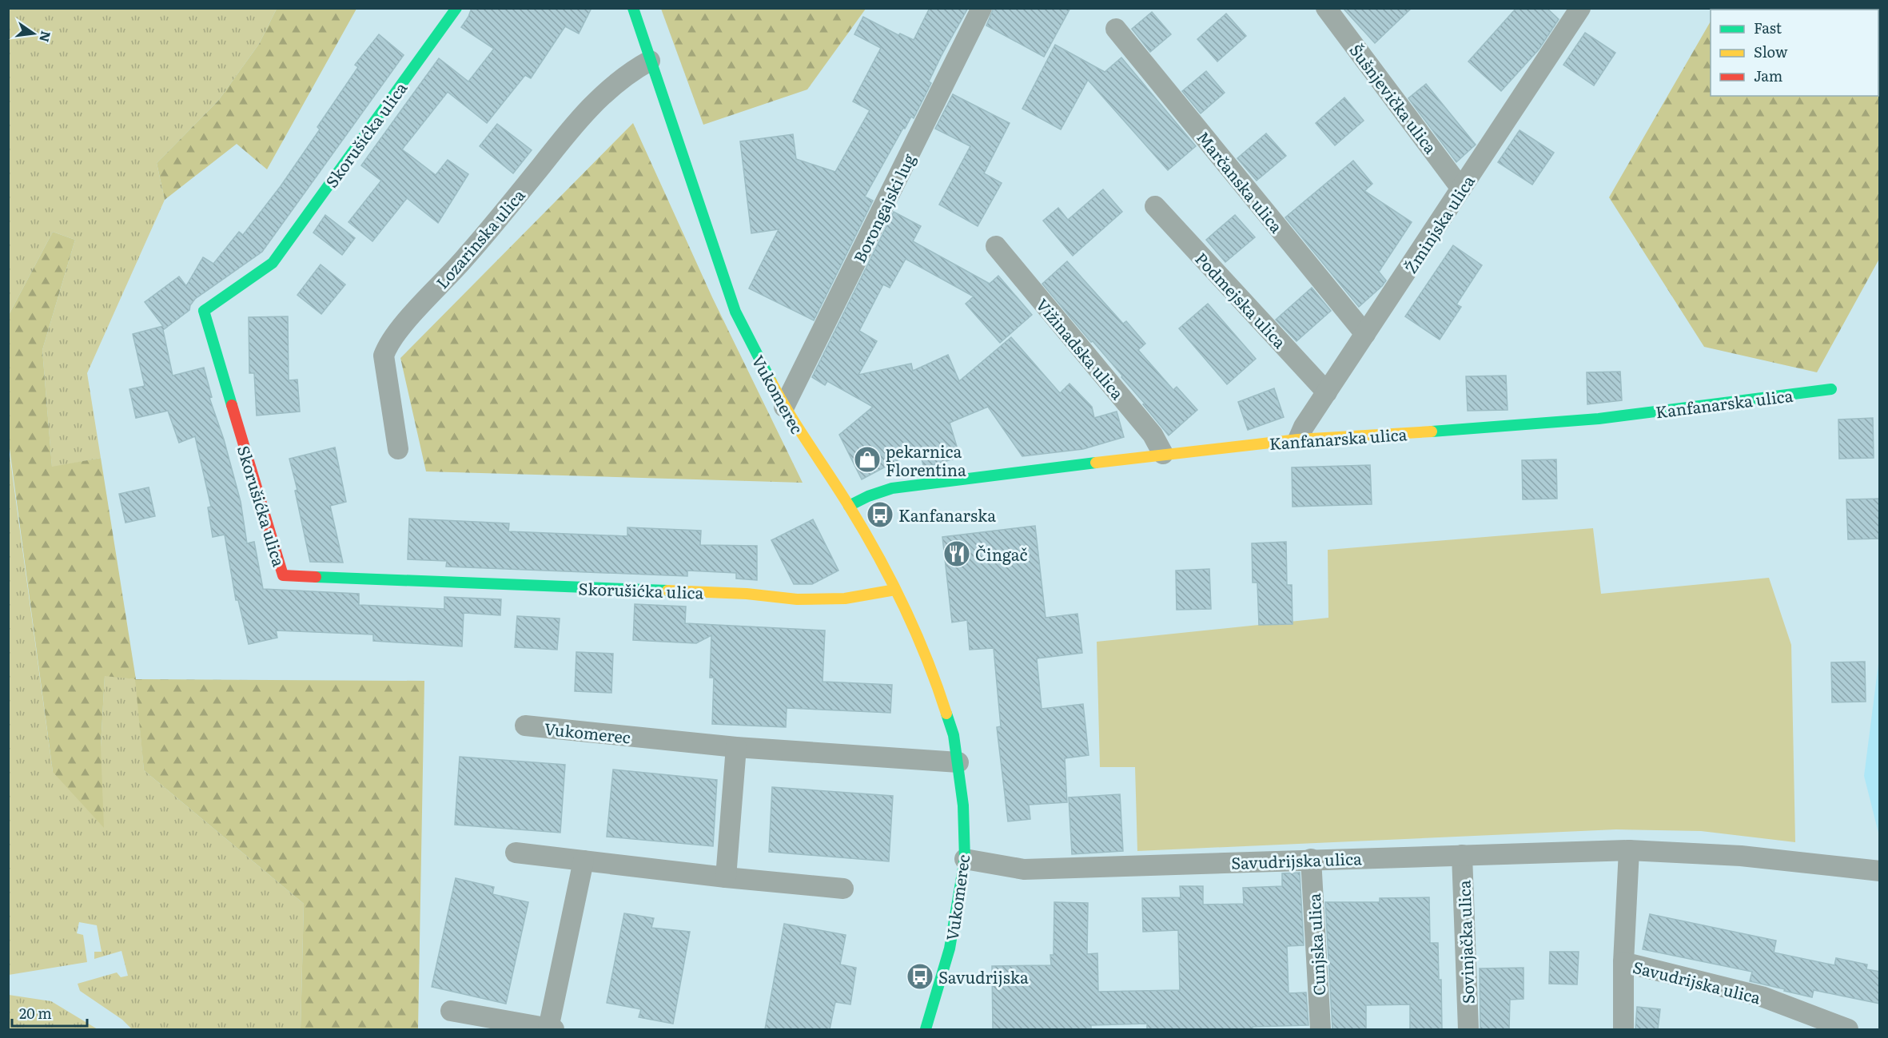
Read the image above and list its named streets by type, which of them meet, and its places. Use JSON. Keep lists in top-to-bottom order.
{
  "streets": {
    "street": [
      "Šušnjevička ulica",
      "Skorušićka ulica",
      "Marčanska ulica",
      "Borongajski lug",
      "Žminjska ulica",
      "Lozarinska ulica",
      "Podmejska ulica",
      "Vižinadska ulica",
      "Vukomerec",
      "Kanfanarska ulica",
      "Savudrijska ulica",
      "Sovinjačka ulica",
      "Cunjska ulica"
    ]
  },
  "crossings": [
    ["Šušnjevička ulica", "Žminjska ulica"],
    ["Skorušićka ulica", "Vukomerec"],
    ["Marčanska ulica", "Žminjska ulica"],
    ["Borongajski lug", "Vukomerec"],
    ["Žminjska ulica", "Podmejska ulica"],
    ["Žminjska ulica", "Kanfanarska ulica"],
    ["Lozarinska ulica", "Vukomerec"],
    ["Vižinadska ulica", "Kanfanarska ulica"],
    ["Vukomerec", "Kanfanarska ulica"],
    ["Vukomerec", "Savudrijska ulica"],
    ["Savudrijska ulica", "Sovinjačka ulica"],
    ["Savudrijska ulica", "Cunjska ulica"]
  ],
  "places": {
    "shop": ["pekarnica Florentina"],
    "bus stop": ["Kanfanarska", "Savudrijska"],
    "restaurant": ["Čingač"]
  },
  "legend": ["Fast", "Slow", "Jam"],
  "scale_bar": "20 m",
  "north": "right"
}
